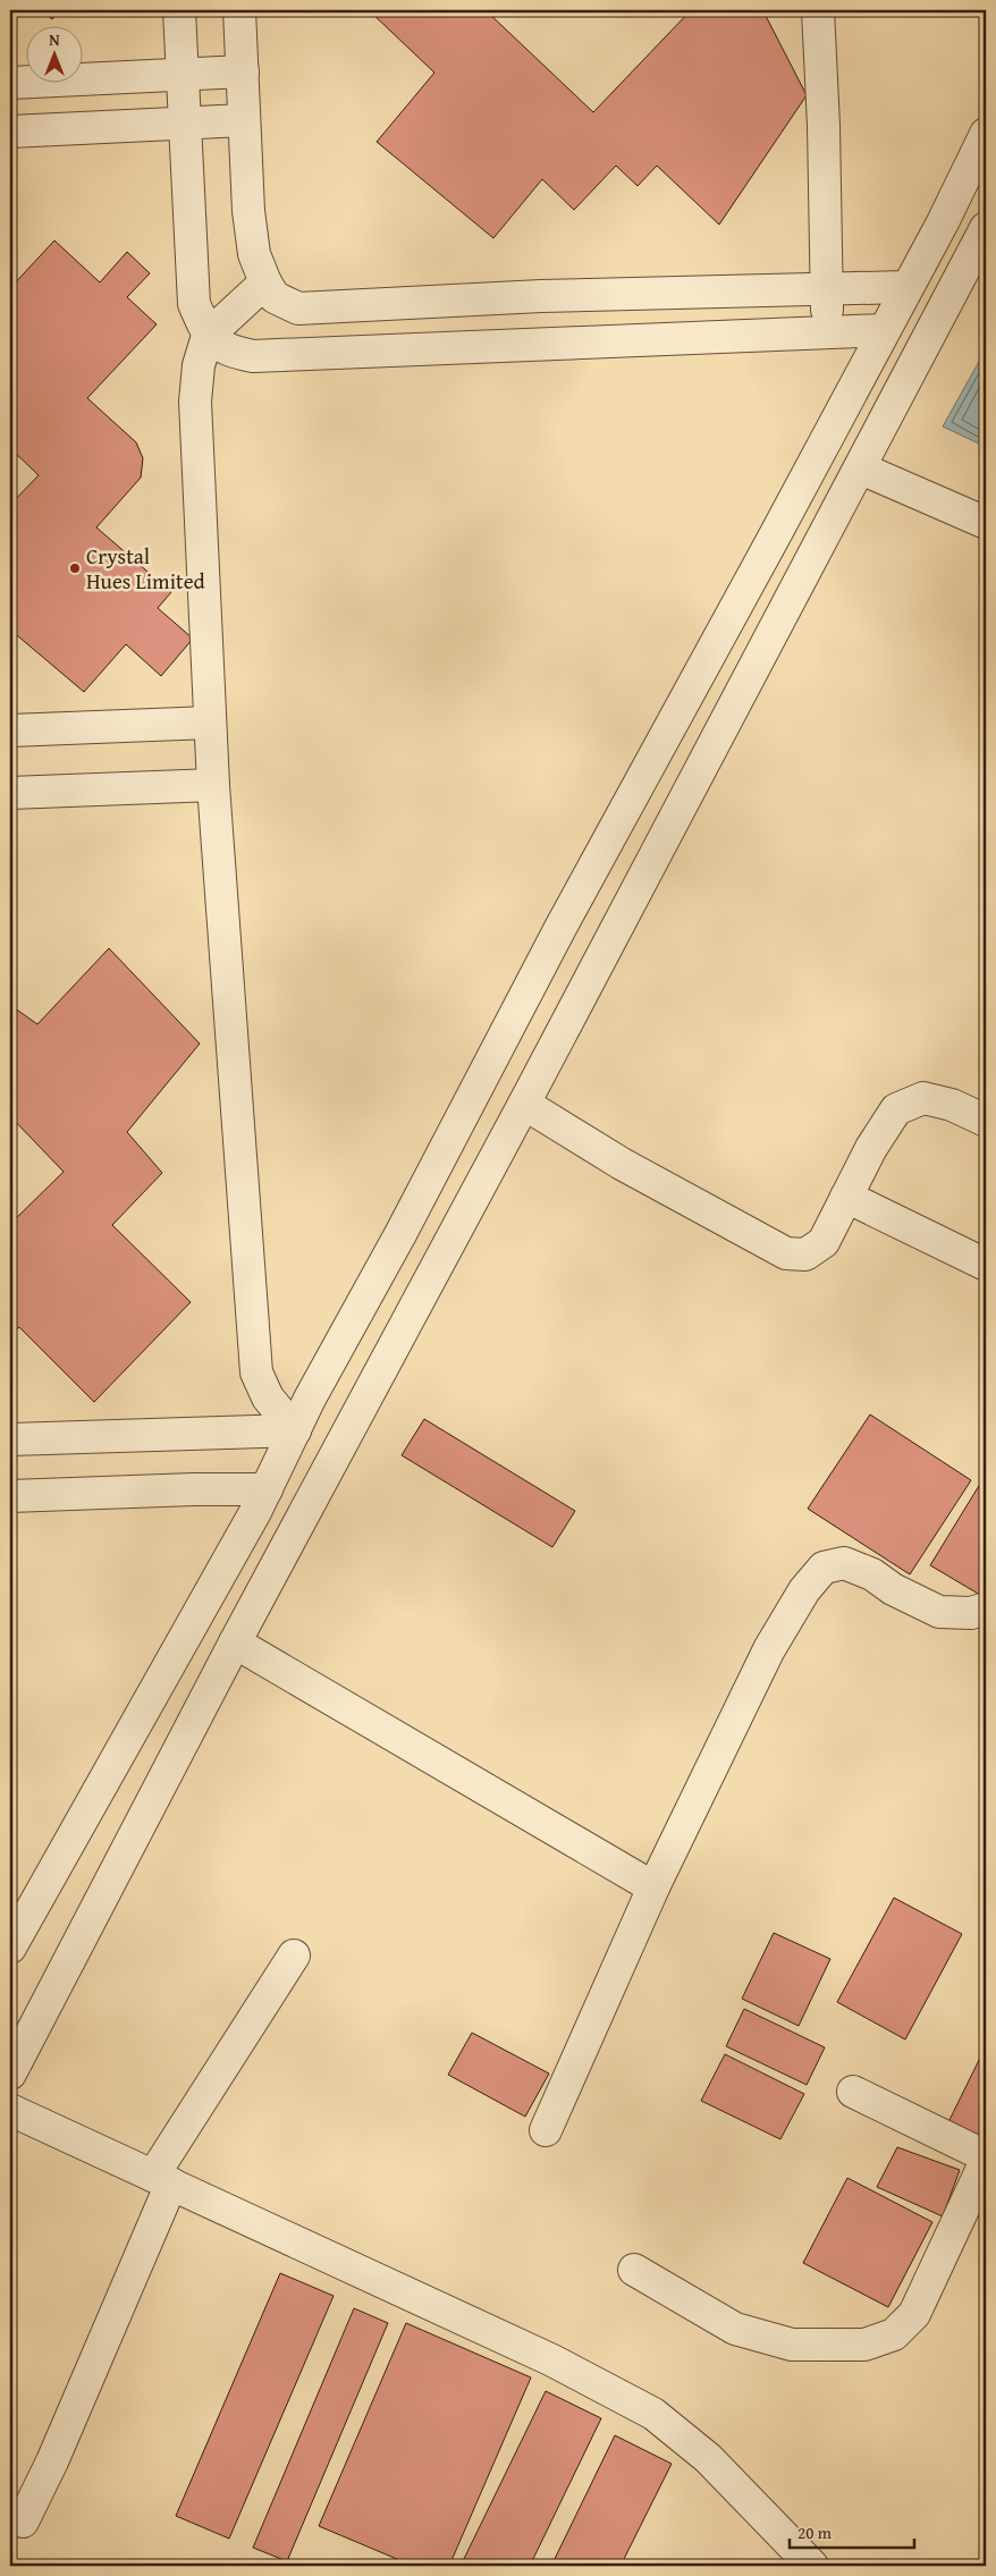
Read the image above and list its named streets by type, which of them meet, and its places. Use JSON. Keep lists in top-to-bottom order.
{
  "places": ["Crystal Hues Limited"],
  "scale_bar": "20 m",
  "north": "top"
}
